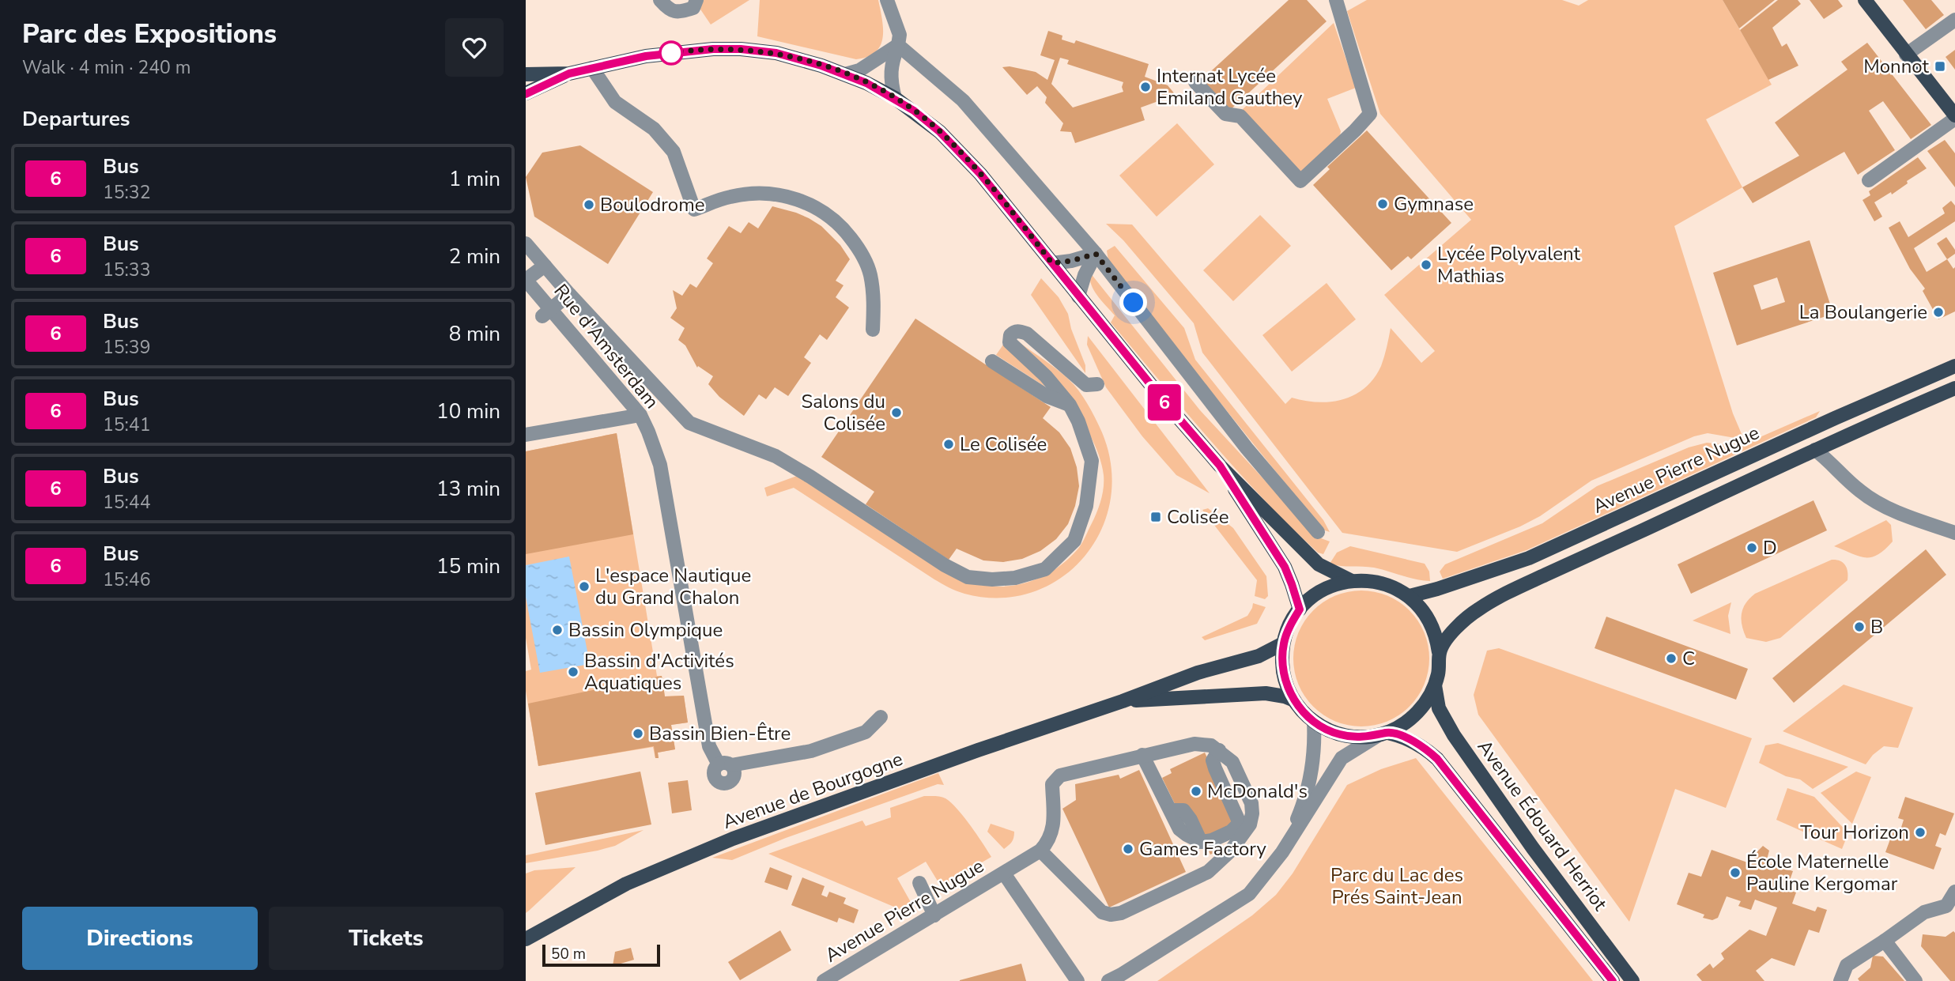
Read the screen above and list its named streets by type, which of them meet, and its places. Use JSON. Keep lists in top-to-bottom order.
{
  "streets": {
    "main road": ["Avenue Pierre Nugue", "Avenue de Bourgogne", "Avenue Édouard Herriot"],
    "street": ["Rue d'Amsterdam"]
  },
  "crossings": [
    ["Avenue Pierre Nugue", "Avenue de Bourgogne"],
    ["Avenue Pierre Nugue", "Avenue Édouard Herriot"],
    ["Avenue de Bourgogne", "Avenue Édouard Herriot"]
  ],
  "parks": ["Parc du Lac des Prés Saint-Jean"],
  "places": {
    "transit": ["Monnot", "Colisée"],
    "other": [
      "Internat Lycée Emiland Gauthey",
      "Gymnase",
      "Boulodrome",
      "Lycée Polyvalent Mathias",
      "La Boulangerie",
      "Salons du Colisée",
      "Le Colisée",
      "D",
      "L'espace Nautique du Grand Chalon",
      "B",
      "Bassin Olympique",
      "C",
      "Bassin d'Activités Aquatiques",
      "Bassin Bien-Être",
      "McDonald's",
      "Tour Horizon",
      "Games Factory",
      "École Maternelle Pauline Kergomar"
    ]
  },
  "lines": ["bus line 6"],
  "scale_bar": "50 m",
  "page": {
    "heading": [
      ["Parc des Expositions", "Walk · 4 min · 240 m"],
      "Departures"
    ],
    "on_map": "6",
    "list": [
      {
        "mark": "6",
        "name": "Bus",
        "note": "15:32",
        "value": "1 min"
      },
      {
        "mark": "6",
        "name": "Bus",
        "note": "15:33",
        "value": "2 min"
      },
      {
        "mark": "6",
        "name": "Bus",
        "note": "15:39",
        "value": "8 min"
      },
      {
        "mark": "6",
        "name": "Bus",
        "note": "15:41",
        "value": "10 min"
      },
      {
        "mark": "6",
        "name": "Bus",
        "note": "15:44",
        "value": "13 min"
      },
      {
        "mark": "6",
        "name": "Bus",
        "note": "15:46",
        "value": "15 min"
      }
    ],
    "buttons": ["Directions", "Tickets"],
    "scale": "50 m"
  }
}
